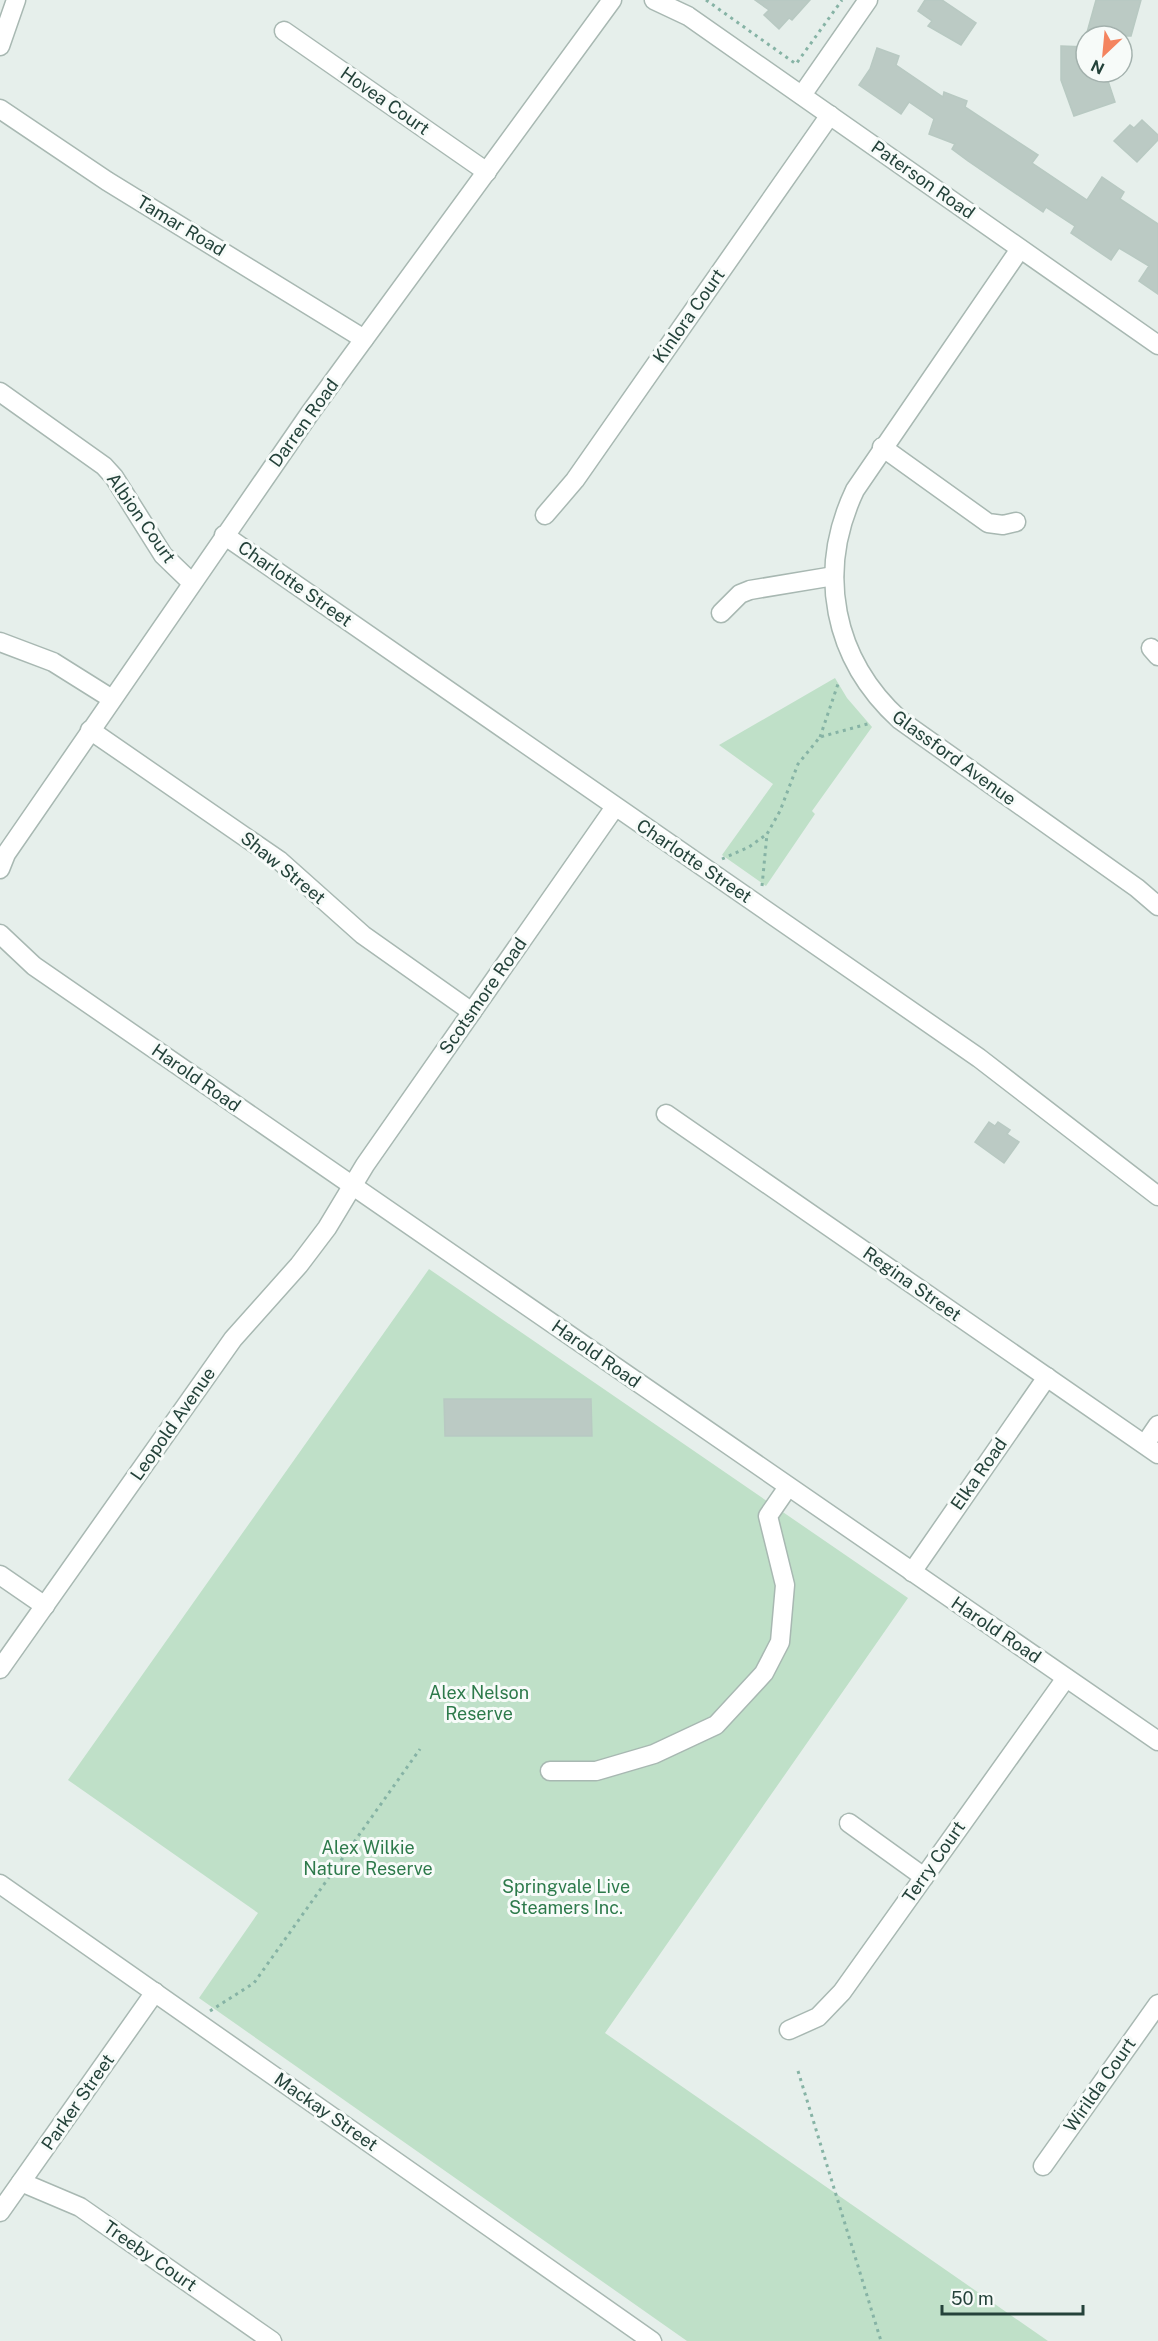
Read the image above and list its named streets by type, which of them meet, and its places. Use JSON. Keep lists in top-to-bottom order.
{
  "streets": {
    "street": [
      "Hovea Court",
      "Paterson Road",
      "Tamar Road",
      "Kinlora Court",
      "Darren Road",
      "Albion Court",
      "Charlotte Street",
      "Glassford Avenue",
      "Shaw Street",
      "Scotsmore Road",
      "Harold Road",
      "Regina Street",
      "Leopold Avenue",
      "Elka Road",
      "Terry Court",
      "Wirilda Court",
      "Parker Street",
      "Mackay Street",
      "Treeby Court"
    ]
  },
  "crossings": [
    ["Hovea Court", "Darren Road"],
    ["Paterson Road", "Kinlora Court"],
    ["Paterson Road", "Glassford Avenue"],
    ["Tamar Road", "Darren Road"],
    ["Darren Road", "Albion Court"],
    ["Darren Road", "Charlotte Street"],
    ["Darren Road", "Shaw Street"],
    ["Charlotte Street", "Scotsmore Road"],
    ["Shaw Street", "Scotsmore Road"],
    ["Scotsmore Road", "Harold Road"],
    ["Scotsmore Road", "Leopold Avenue"],
    ["Harold Road", "Leopold Avenue"],
    ["Harold Road", "Elka Road"],
    ["Harold Road", "Terry Court"],
    ["Regina Street", "Elka Road"],
    ["Parker Street", "Mackay Street"],
    ["Parker Street", "Treeby Court"]
  ],
  "parks": ["Alex Nelson Reserve", "Alex Wilkie Nature Reserve", "Springvale Live Steamers Inc."],
  "scale_bar": "50 m",
  "north": "bottom left"
}
